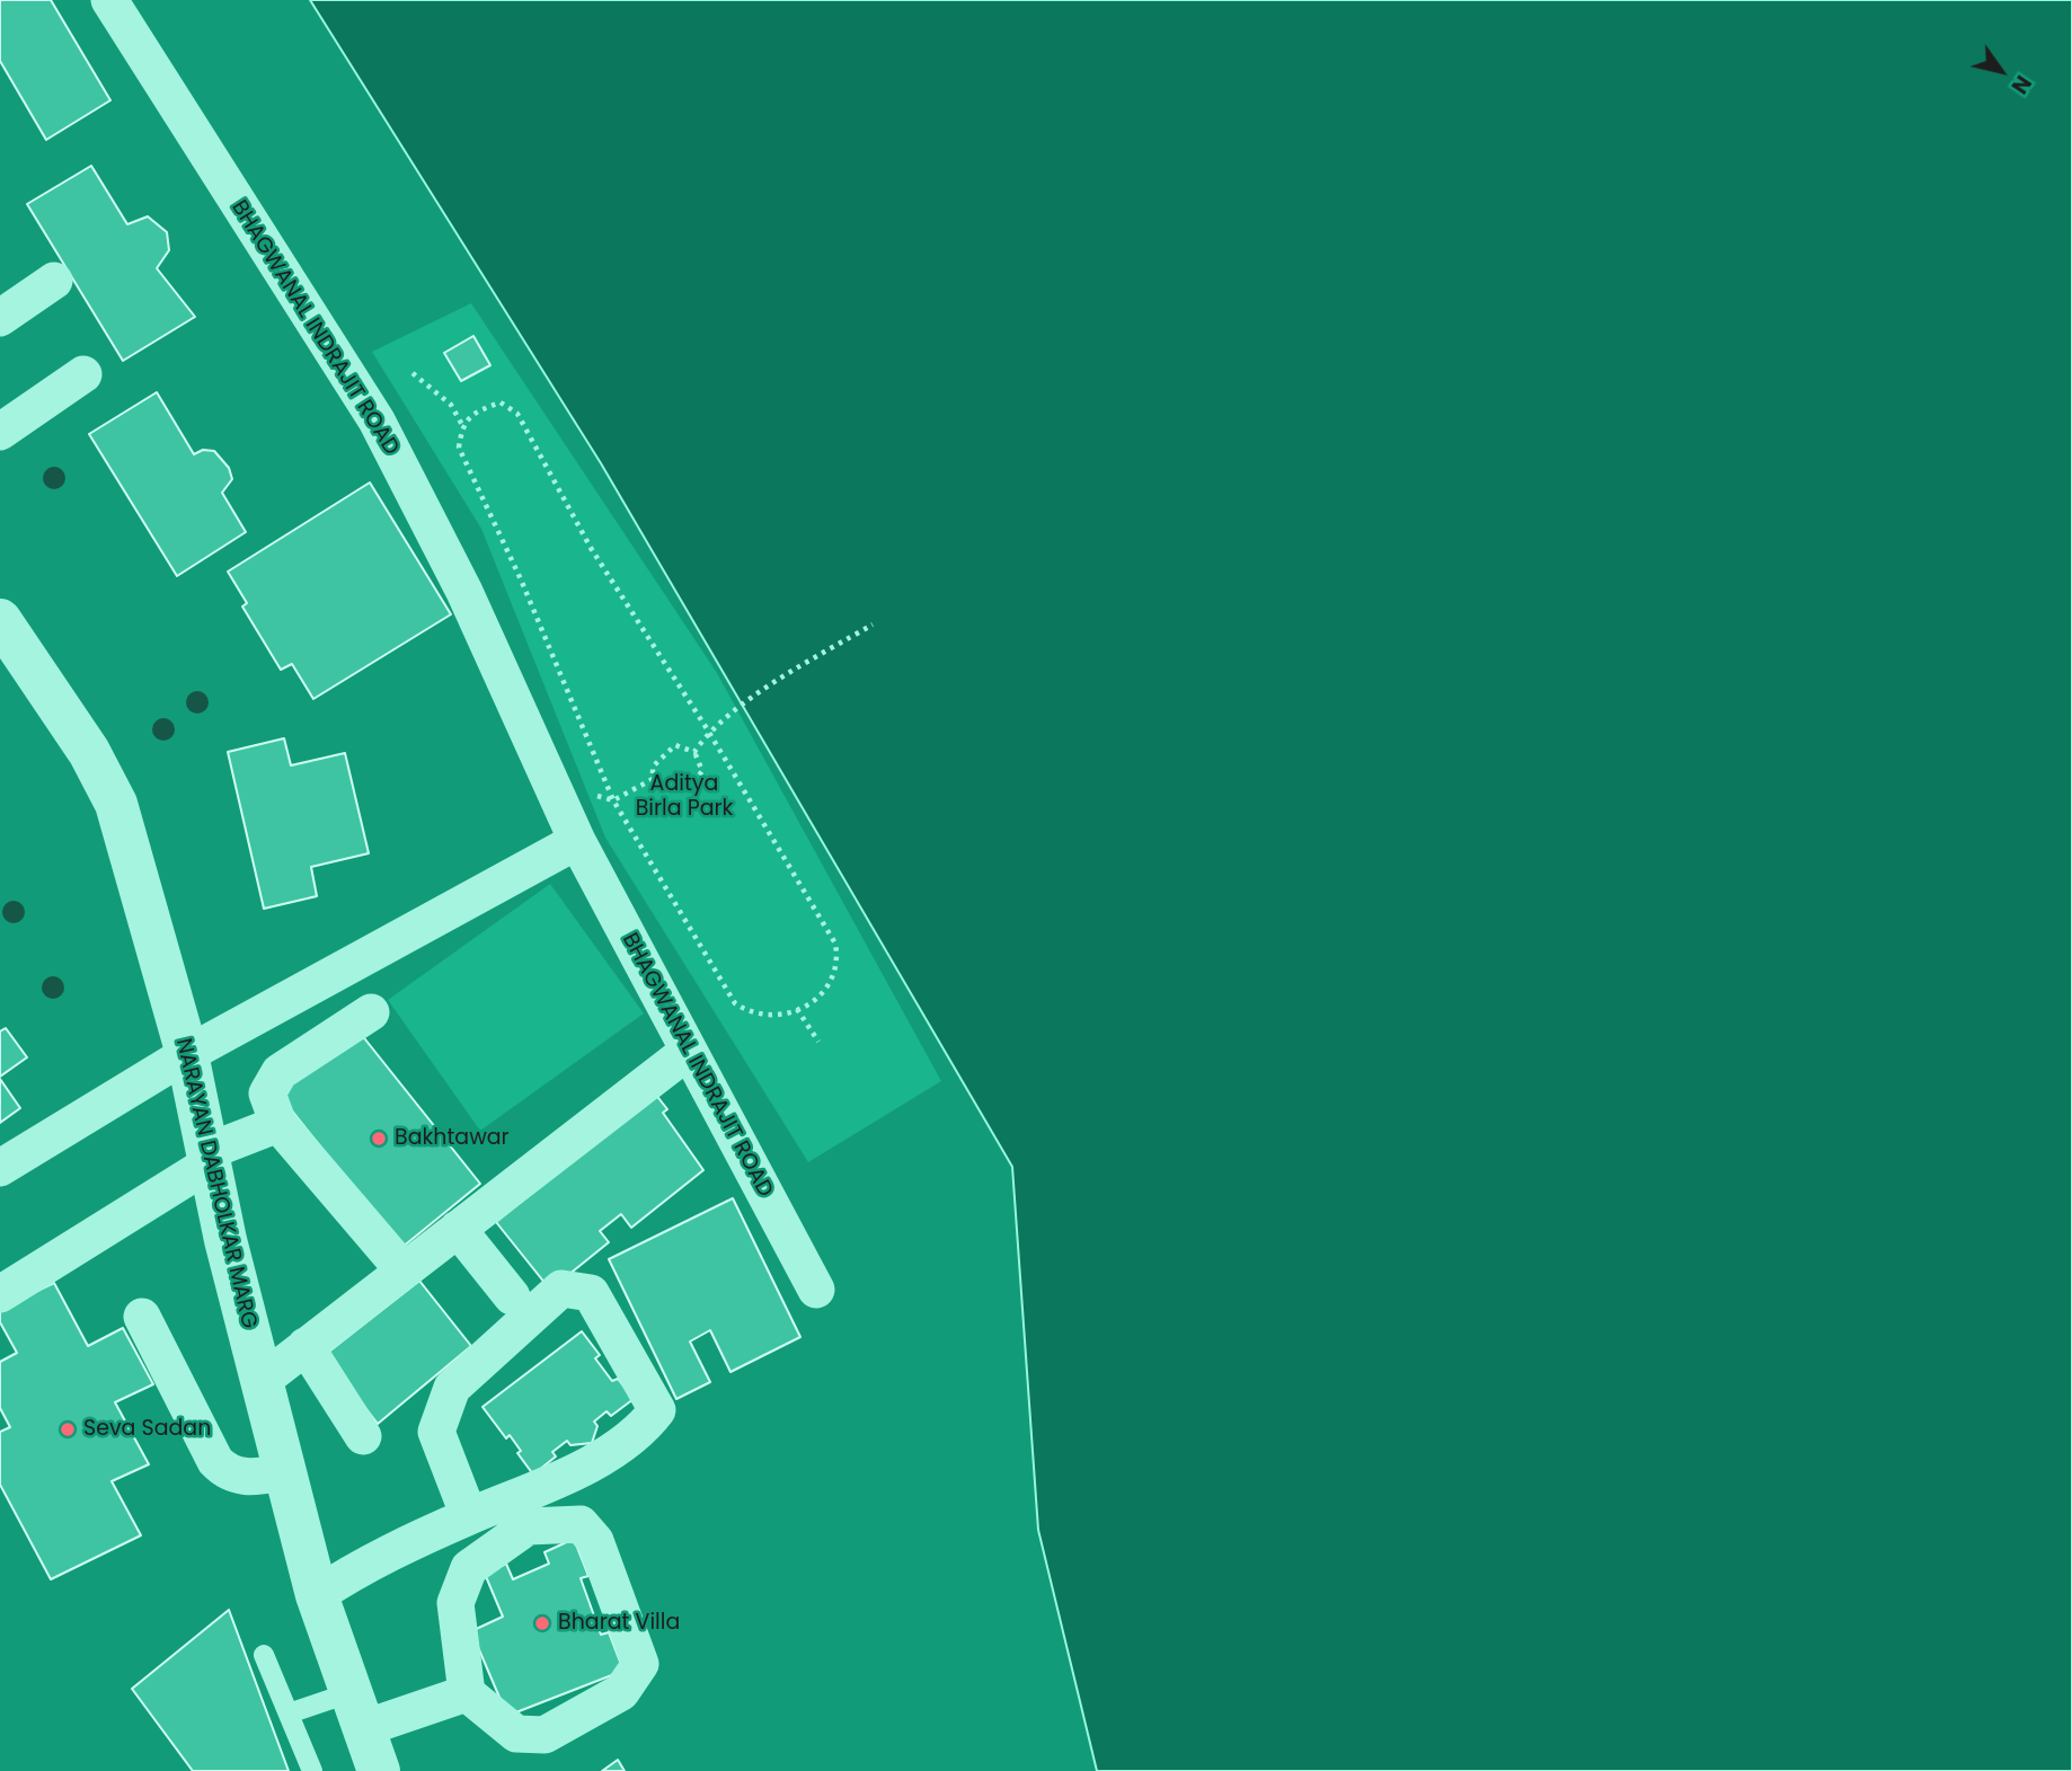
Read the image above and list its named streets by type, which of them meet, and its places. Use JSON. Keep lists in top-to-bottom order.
{
  "streets": {
    "street": ["BHAGWANAL INDRAJIT ROAD", "NARAYAN DABHOLKAR MARG"]
  },
  "parks": ["Aditya Birla Park"],
  "places": ["Bakhtawar", "Seva Sadan", "Bharat Villa"],
  "north": "bottom right"
}
